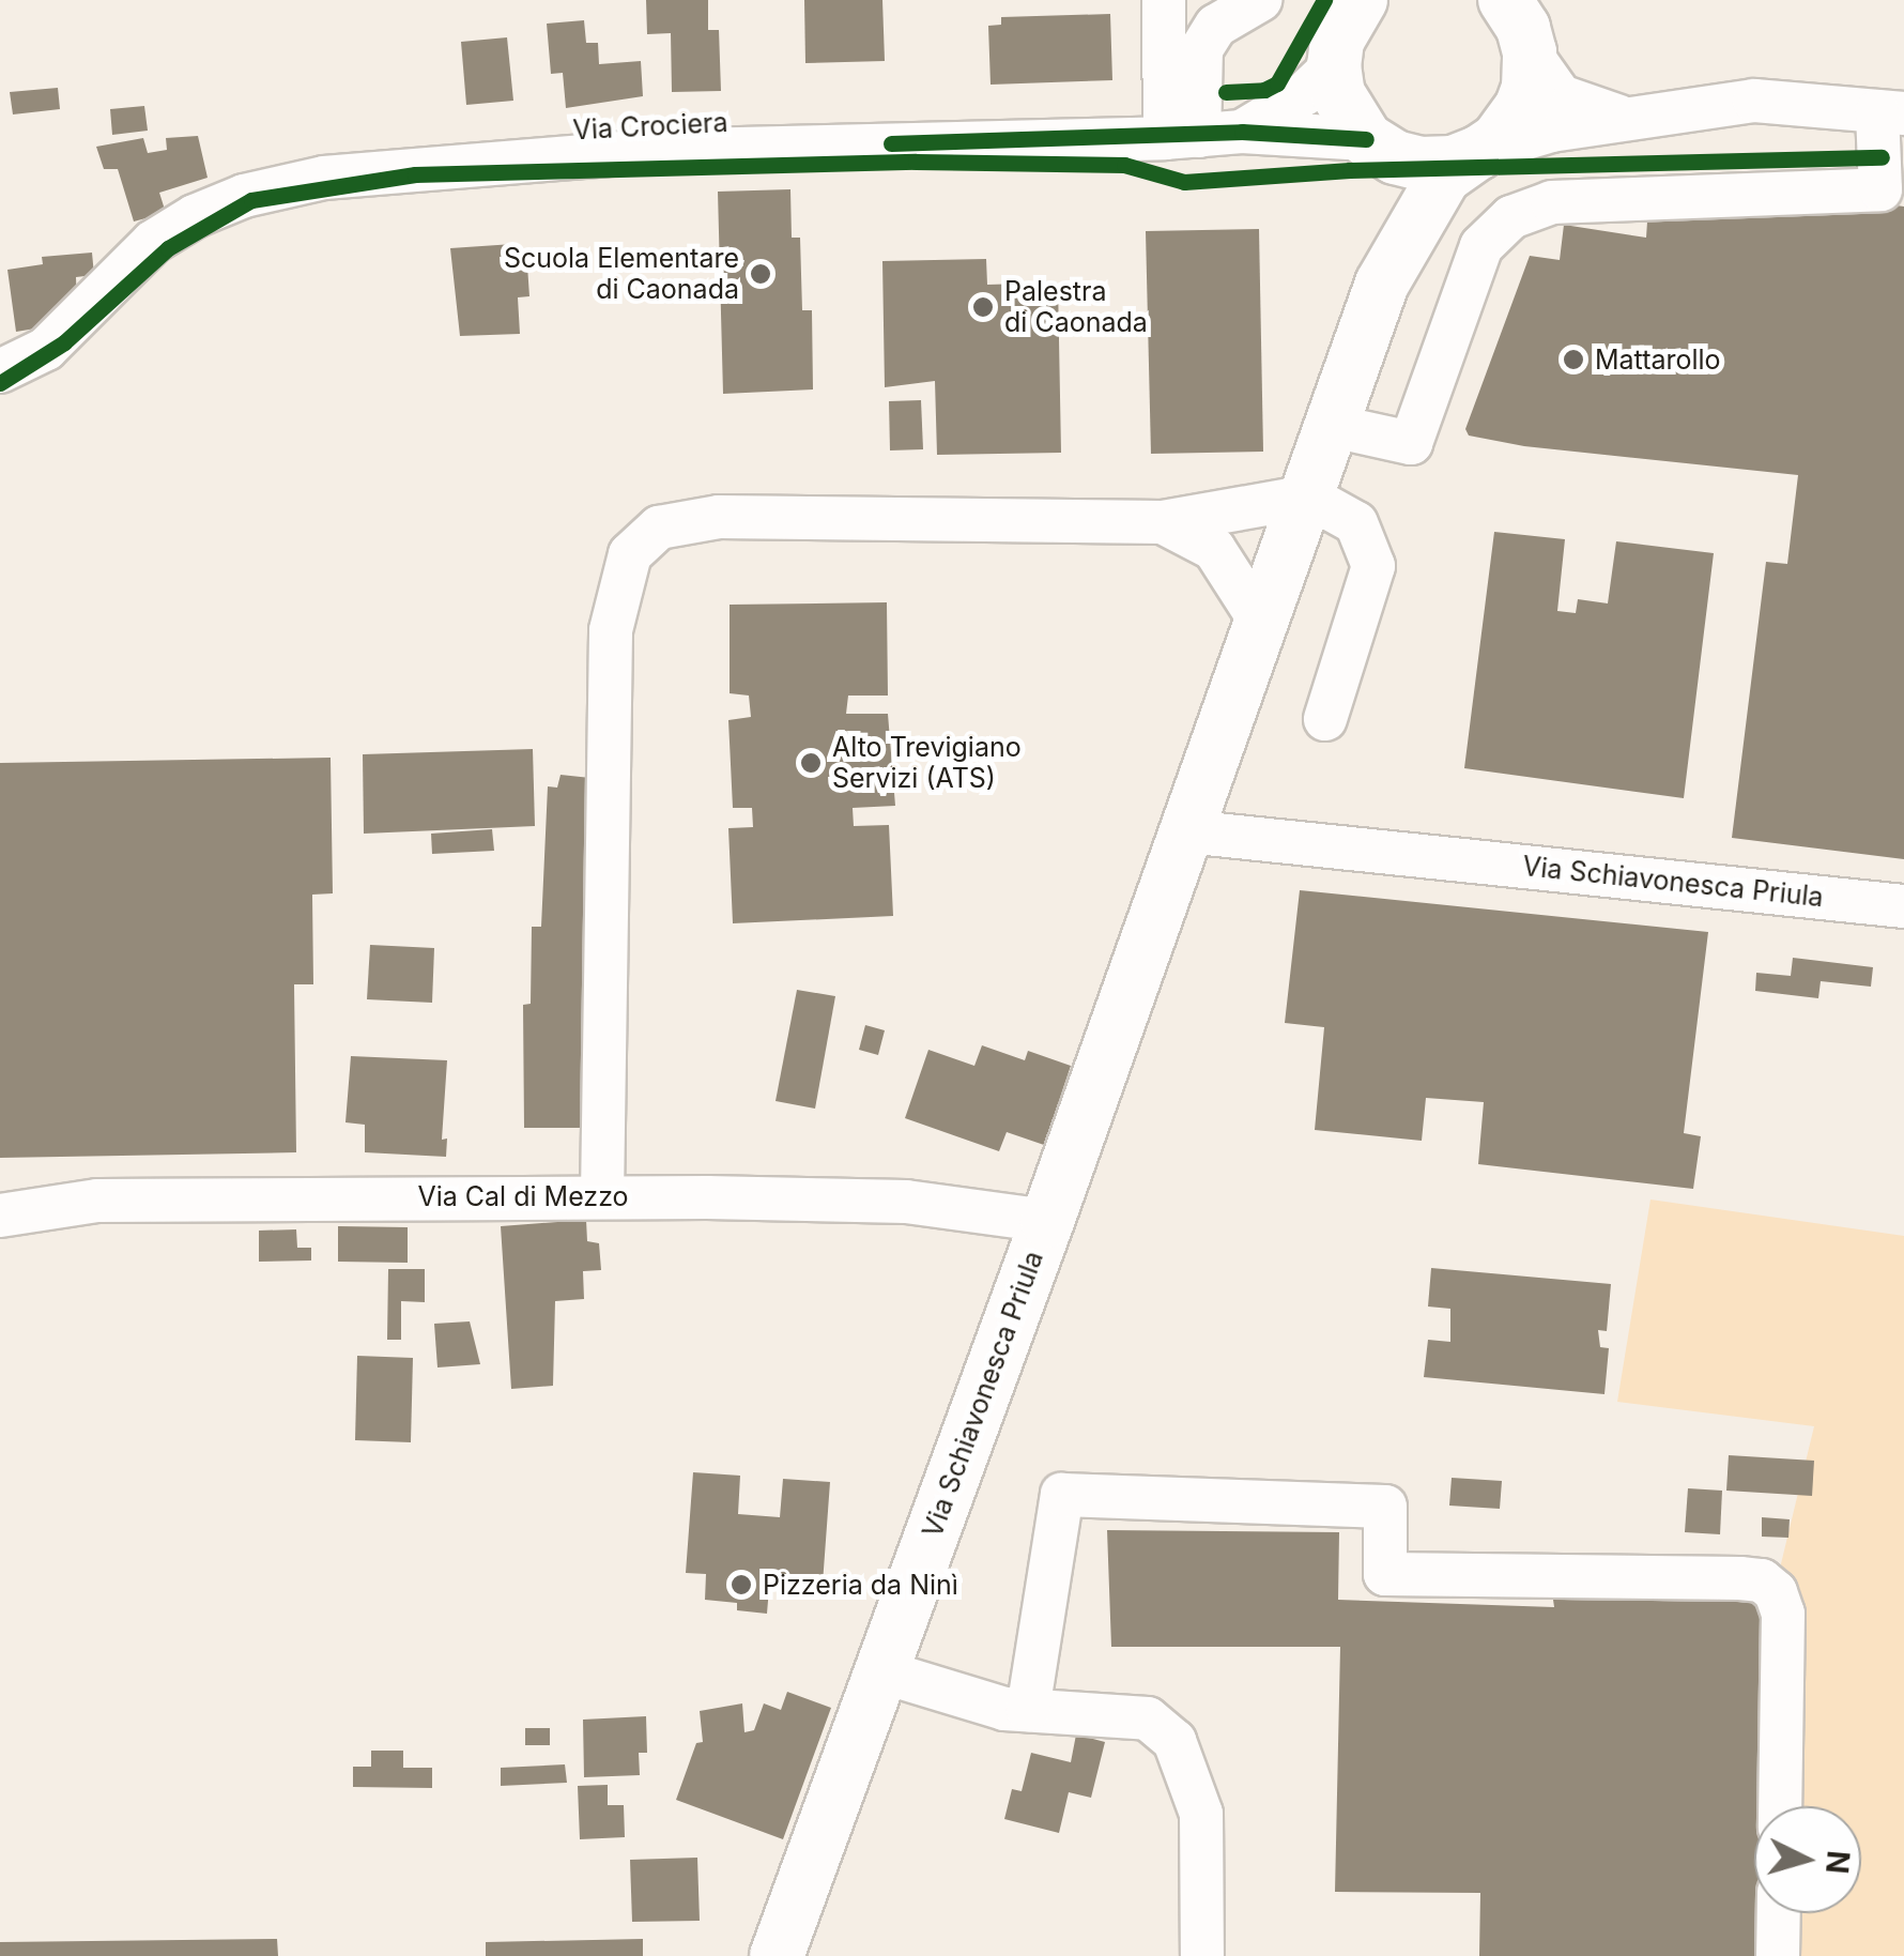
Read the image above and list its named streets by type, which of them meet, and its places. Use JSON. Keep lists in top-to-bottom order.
{
  "streets": {
    "main road": ["Via Schiavonesca Priula"],
    "street": ["Via Crociera", "Via Cal di Mezzo"]
  },
  "crossings": [
    ["Via Crociera", "Via Schiavonesca Priula"],
    ["Via Schiavonesca Priula", "Via Cal di Mezzo"]
  ],
  "places": [
    "Scuola Elementare di Caonada",
    "Palestra di Caonada",
    "Mattarollo",
    "Alto Trevigiano Servizi (ATS)",
    "Pizzeria da Ninì"
  ],
  "north": "right"
}
